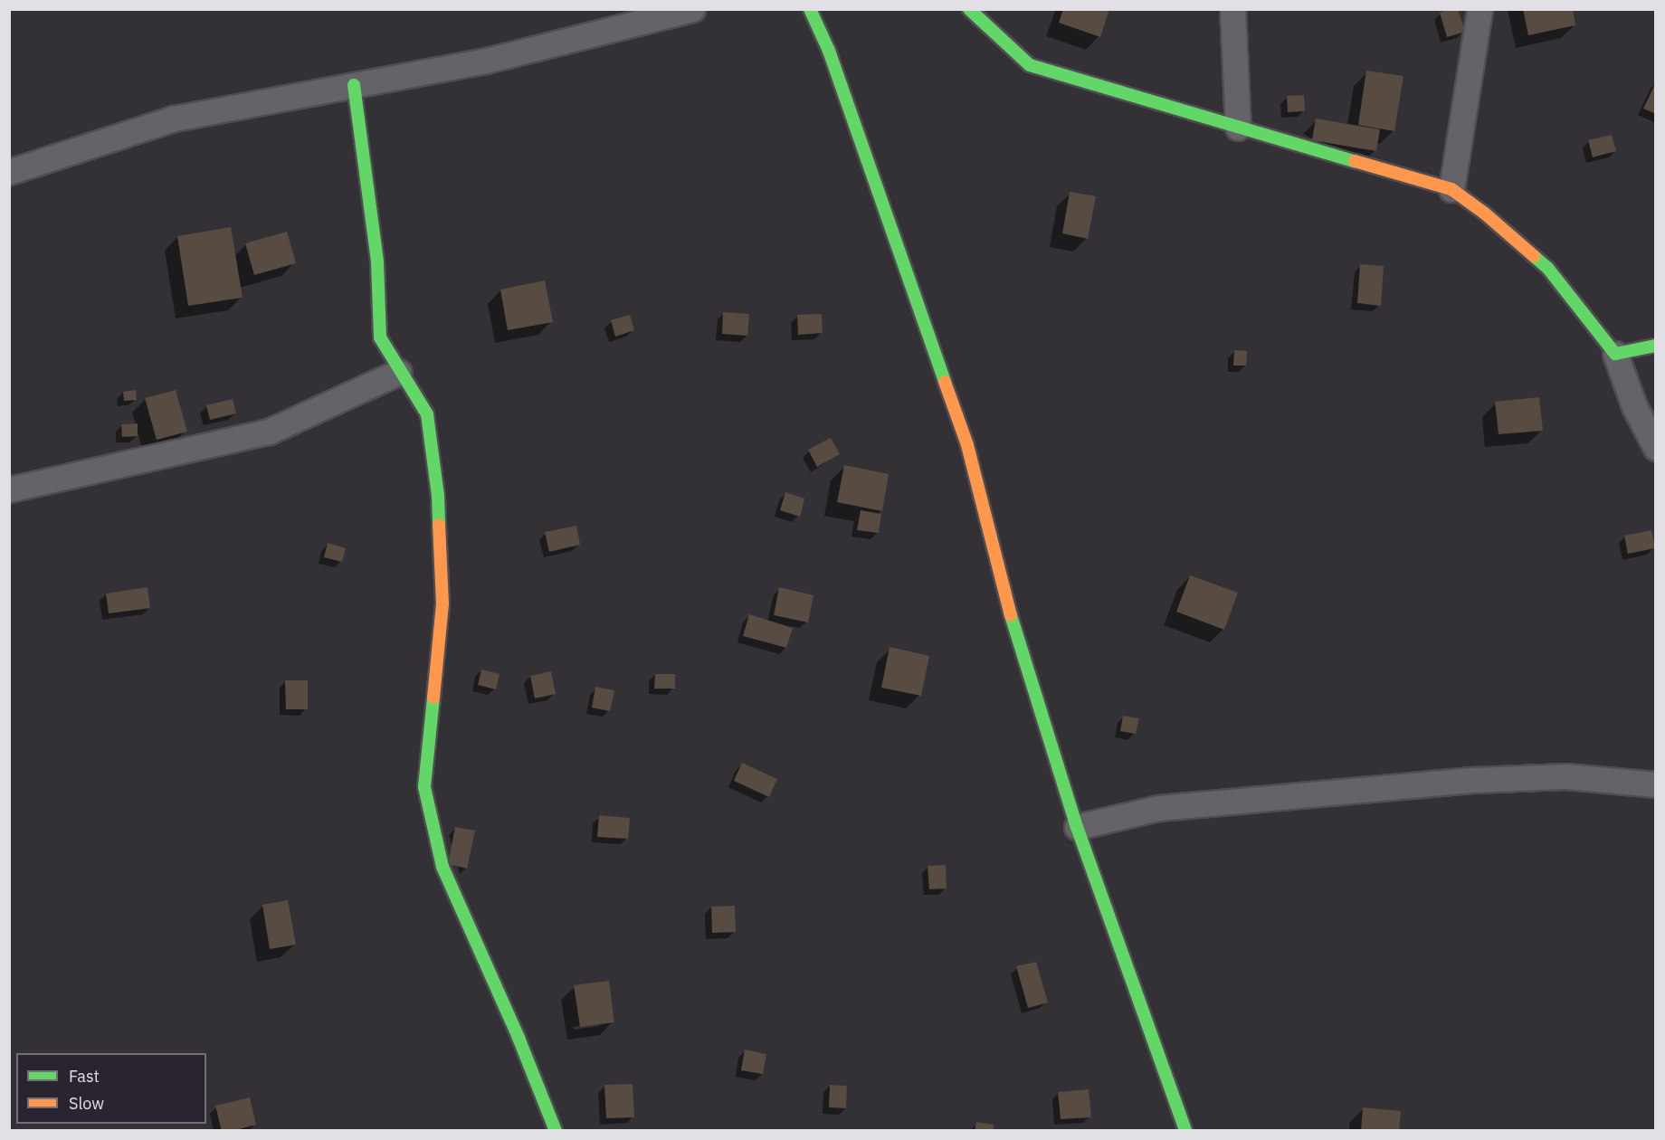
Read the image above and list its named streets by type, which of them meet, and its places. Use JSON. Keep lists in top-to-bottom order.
{
  "legend": ["Fast", "Slow"]
}
